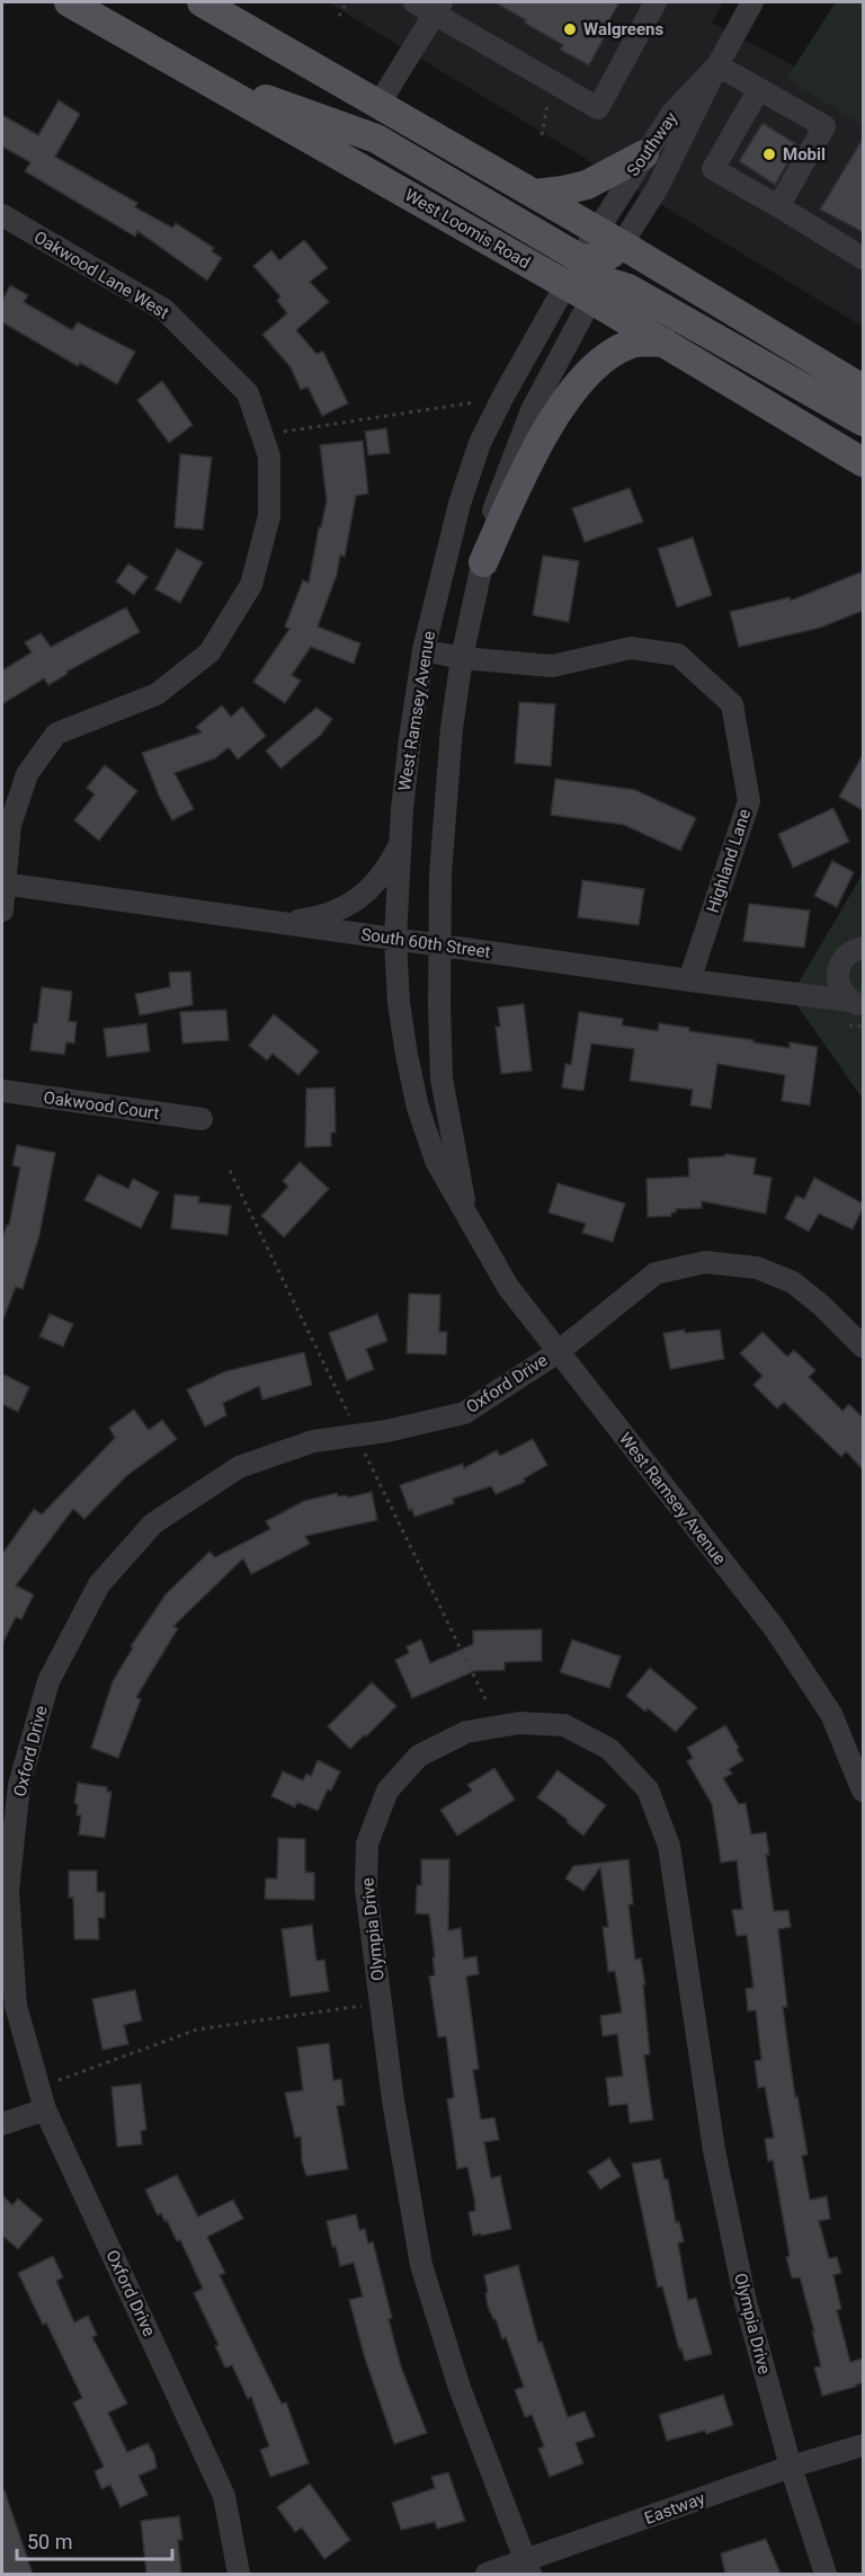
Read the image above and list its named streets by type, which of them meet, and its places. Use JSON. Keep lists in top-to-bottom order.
{
  "streets": {
    "main road": ["West Loomis Road"],
    "street": [
      "Southway",
      "Oakwood Lane West",
      "West Ramsey Avenue",
      "Highland Lane",
      "South 60th Street",
      "Oakwood Court",
      "Oxford Drive",
      "Olympia Drive",
      "Eastway"
    ]
  },
  "crossings": [
    ["Southway", "West Ramsey Avenue"],
    ["West Loomis Road", "West Ramsey Avenue"],
    ["Oakwood Lane West", "South 60th Street"],
    ["West Ramsey Avenue", "Highland Lane"],
    ["West Ramsey Avenue", "South 60th Street"],
    ["West Ramsey Avenue", "Oxford Drive"],
    ["Highland Lane", "South 60th Street"],
    ["Olympia Drive", "Eastway"]
  ],
  "places": ["Walgreens", "Mobil"],
  "scale_bar": "50 m"
}
